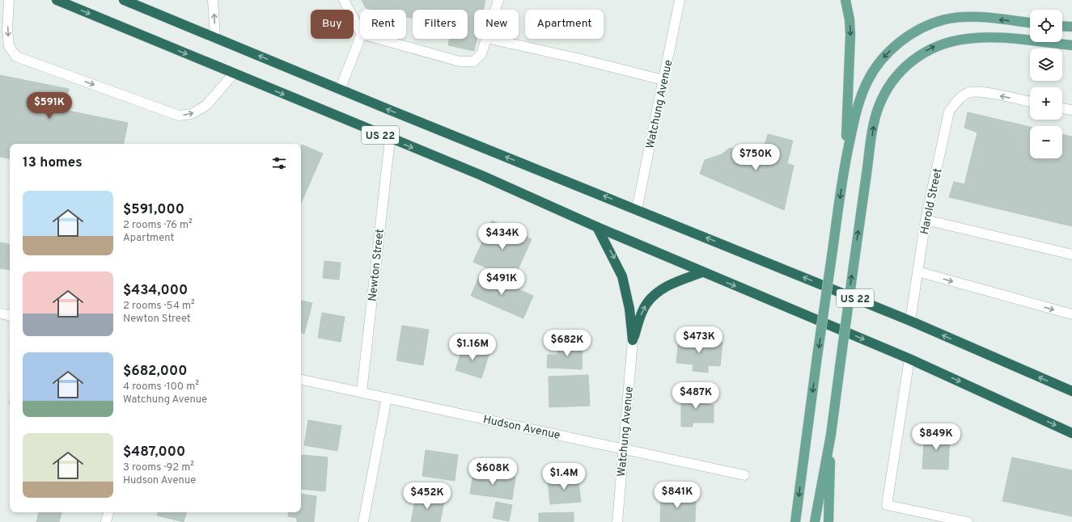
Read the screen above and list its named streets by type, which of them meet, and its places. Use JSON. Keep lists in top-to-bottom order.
{
  "streets": {
    "highway": ["US 22"],
    "street": [
      "Watchung Avenue",
      "Harold Street",
      "Newton Street",
      "Hudson Avenue"
    ]
  },
  "crossings": [
    ["Watchung Avenue", "US 22"],
    ["Watchung Avenue", "Hudson Avenue"],
    ["US 22", "Harold Street"],
    ["US 22", "Newton Street"],
    ["Newton Street", "Hudson Avenue"]
  ],
  "page": {
    "map_buttons": ["+", "−"],
    "chip": [
      "Buy",
      "Rent",
      "Filters",
      "New",
      "Apartment"
    ],
    "price": [
      "$591K",
      "$750K",
      "$434K",
      "$491K",
      "$473K",
      "$682K",
      "$1.16M",
      "$487K",
      "$849K",
      "$608K",
      "$1.4M",
      "$841K",
      "$452K"
    ],
    "heading": "13 homes",
    "list": [
      {
        "name": "$591,000",
        "note": "2 rooms · 76 m² · Apartment"
      },
      {
        "name": "$434,000",
        "note": "2 rooms · 54 m² · Newton Street"
      },
      {
        "name": "$682,000",
        "note": "4 rooms · 100 m² · Watchung Avenue"
      },
      {
        "name": "$487,000",
        "note": "3 rooms · 92 m² · Hudson Avenue"
      }
    ]
  }
}
